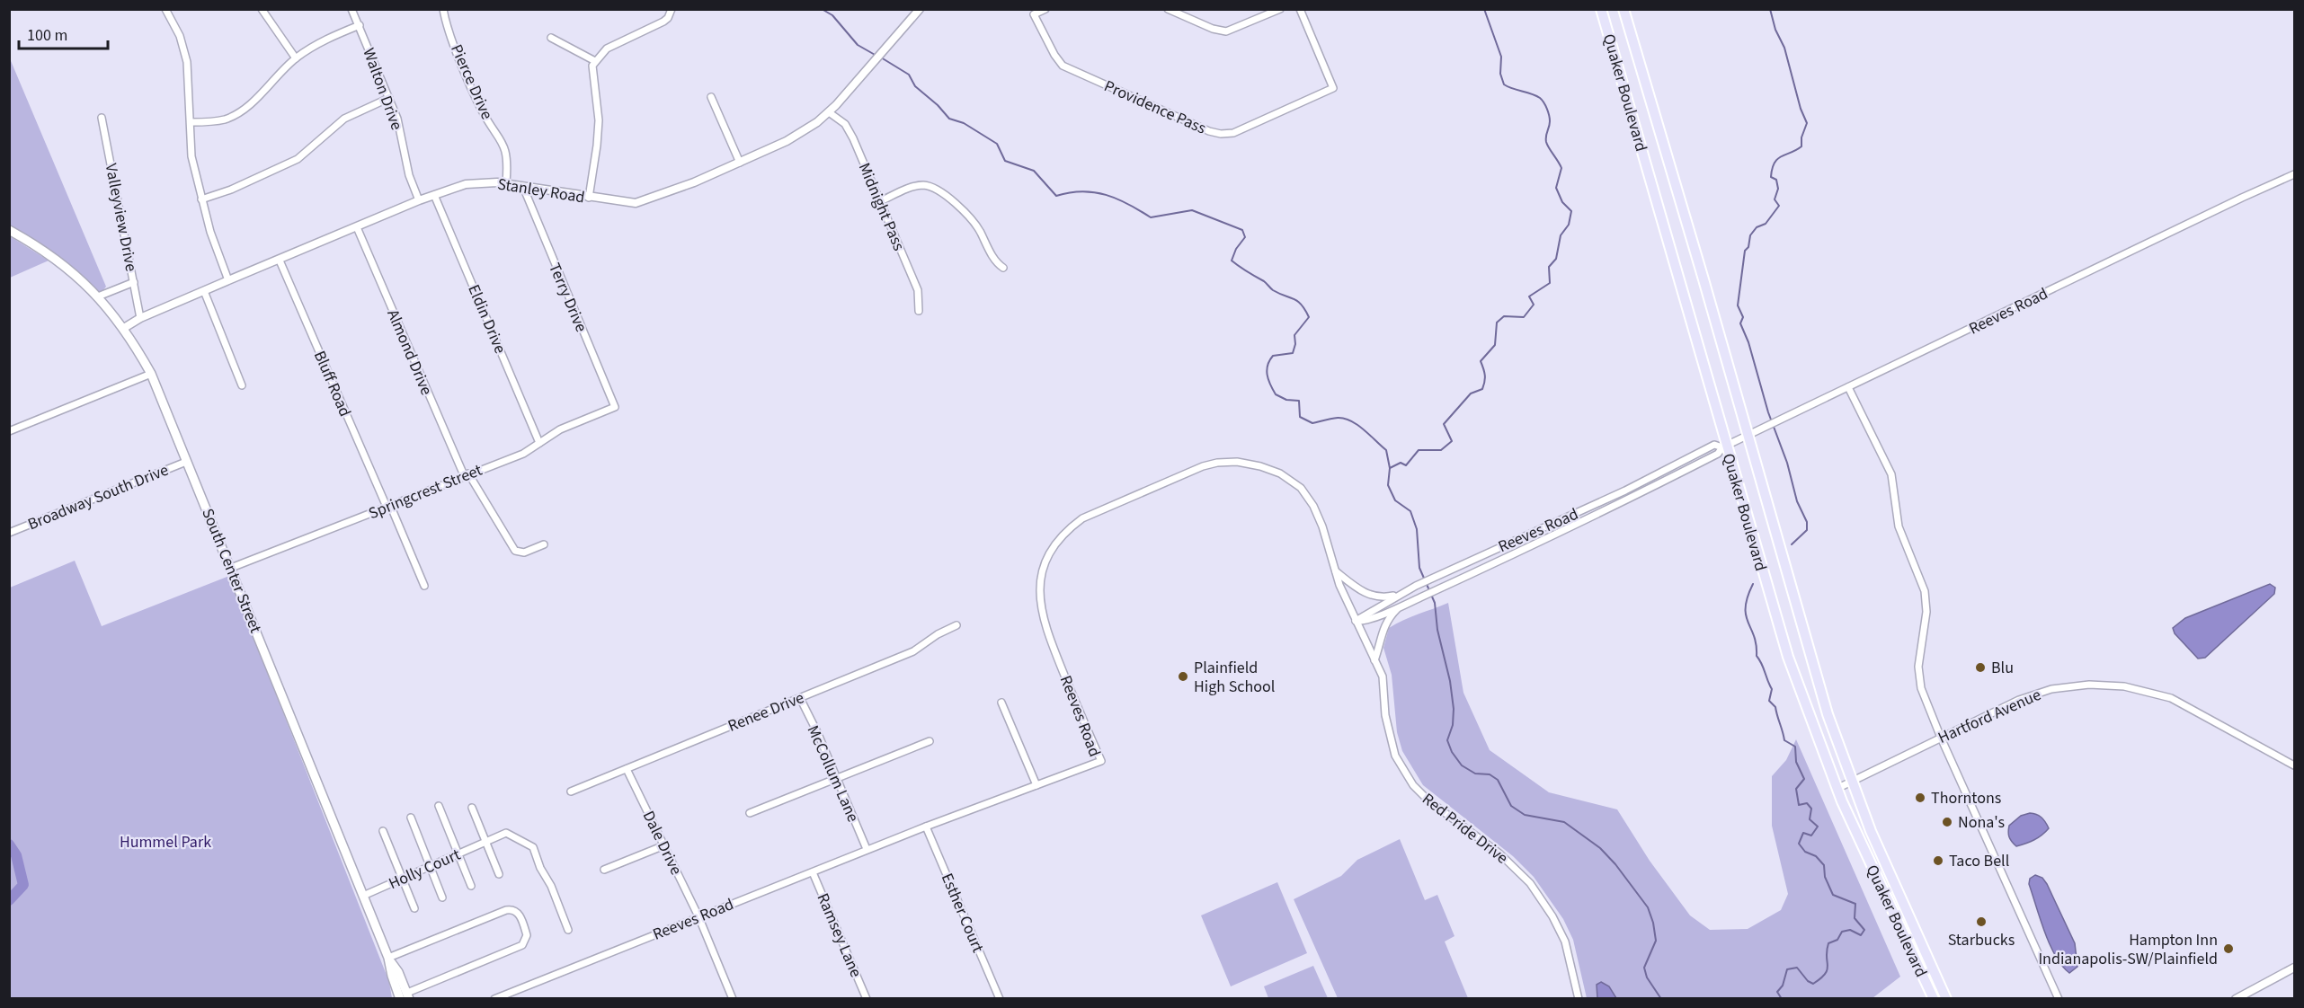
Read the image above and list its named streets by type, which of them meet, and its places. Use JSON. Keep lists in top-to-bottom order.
{
  "streets": {
    "main road": ["Quaker Boulevard", "South Center Street"],
    "street": [
      "Pierce Drive",
      "Walton Drive",
      "Providence Pass",
      "Stanley Road",
      "Midnight Pass",
      "Valleyview Drive",
      "Terry Drive",
      "Reeves Road",
      "Eldin Drive",
      "Almond Drive",
      "Bluff Road",
      "Springcrest Street",
      "Broadway South Drive",
      "Renee Drive",
      "Hartford Avenue",
      "McCollum Lane",
      "Red Pride Drive",
      "Dale Drive",
      "Holly Court",
      "Esther Court",
      "Ramsey Lane"
    ]
  },
  "crossings": [
    ["Pierce Drive", "Stanley Road"],
    ["Walton Drive", "Stanley Road"],
    ["Quaker Boulevard", "Reeves Road"],
    ["Quaker Boulevard", "Hartford Avenue"],
    ["Stanley Road", "Midnight Pass"],
    ["Stanley Road", "Valleyview Drive"],
    ["Stanley Road", "Terry Drive"],
    ["Stanley Road", "Eldin Drive"],
    ["Stanley Road", "Almond Drive"],
    ["Stanley Road", "Bluff Road"],
    ["Stanley Road", "South Center Street"],
    ["Terry Drive", "Springcrest Street"],
    ["Reeves Road", "McCollum Lane"],
    ["Reeves Road", "Red Pride Drive"],
    ["Reeves Road", "Dale Drive"],
    ["Reeves Road", "Esther Court"],
    ["Reeves Road", "Ramsey Lane"],
    ["Eldin Drive", "Springcrest Street"],
    ["Almond Drive", "Springcrest Street"],
    ["Bluff Road", "Springcrest Street"],
    ["Springcrest Street", "South Center Street"],
    ["Broadway South Drive", "South Center Street"],
    ["South Center Street", "Holly Court"],
    ["Renee Drive", "McCollum Lane"],
    ["Renee Drive", "Dale Drive"]
  ],
  "parks": ["Hummel Park"],
  "places": [
    "Blu",
    "Plainfield High School",
    "Thorntons",
    "Nona's",
    "Taco Bell",
    "Starbucks",
    "Hampton Inn Indianapolis-SW/Plainfield"
  ],
  "scale_bar": "100 m"
}
